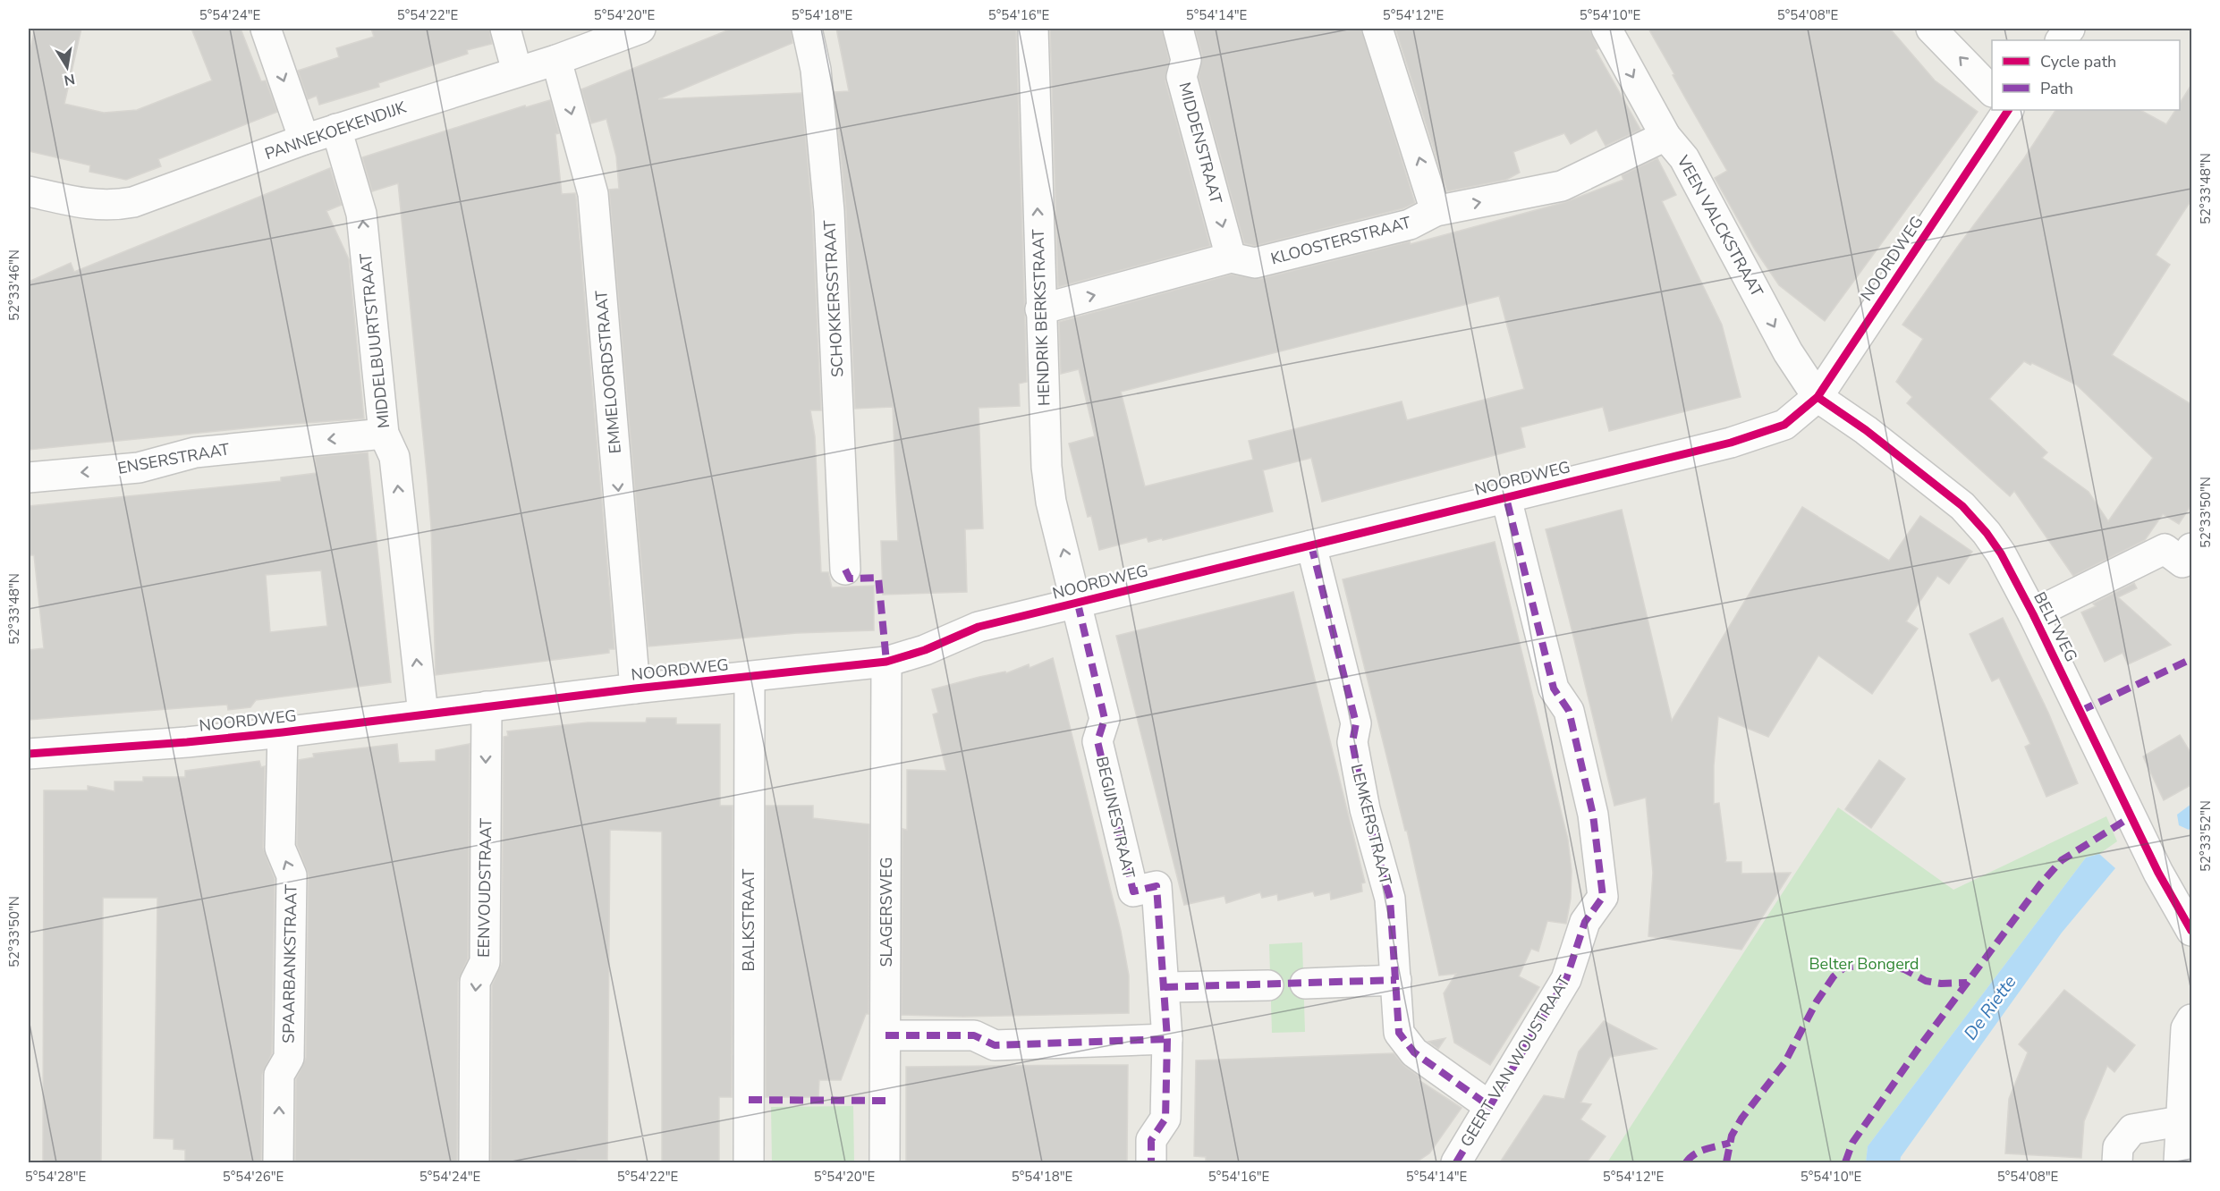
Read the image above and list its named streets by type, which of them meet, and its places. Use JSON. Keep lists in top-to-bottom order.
{
  "streets": {
    "street": [
      "PANNEKOEKENDIJK",
      "MIDDENSTRAAT",
      "VEEN VALCKSTRAAT",
      "KLOOSTERSTRAAT",
      "NOORDWEG",
      "SCHOKKERSSTRAAT",
      "HENDRIK BERKSTRAAT",
      "MIDDELBUURTSTRAAT",
      "EMMELOORDSTRAAT",
      "ENSERSTRAAT",
      "BELTWEG",
      "BEGIJNESTRAAT",
      "LEMKERSTRAAT",
      "EENVOUDSTRAAT",
      "SLAGERSWEG",
      "BALKSTRAAT",
      "SPAARBANKSTRAAT",
      "GEERT VAN WOUSTRAAT"
    ]
  },
  "crossings": [
    ["PANNEKOEKENDIJK", "MIDDELBUURTSTRAAT"],
    ["PANNEKOEKENDIJK", "EMMELOORDSTRAAT"],
    ["MIDDENSTRAAT", "KLOOSTERSTRAAT"],
    ["VEEN VALCKSTRAAT", "KLOOSTERSTRAAT"],
    ["VEEN VALCKSTRAAT", "NOORDWEG"],
    ["VEEN VALCKSTRAAT", "BELTWEG"],
    ["KLOOSTERSTRAAT", "HENDRIK BERKSTRAAT"],
    ["NOORDWEG", "HENDRIK BERKSTRAAT"],
    ["NOORDWEG", "MIDDELBUURTSTRAAT"],
    ["NOORDWEG", "EMMELOORDSTRAAT"],
    ["NOORDWEG", "BELTWEG"],
    ["NOORDWEG", "BEGIJNESTRAAT"],
    ["NOORDWEG", "LEMKERSTRAAT"],
    ["NOORDWEG", "EENVOUDSTRAAT"],
    ["NOORDWEG", "SLAGERSWEG"],
    ["NOORDWEG", "BALKSTRAAT"],
    ["NOORDWEG", "SPAARBANKSTRAAT"],
    ["NOORDWEG", "GEERT VAN WOUSTRAAT"],
    ["HENDRIK BERKSTRAAT", "BEGIJNESTRAAT"],
    ["MIDDELBUURTSTRAAT", "ENSERSTRAAT"],
    ["LEMKERSTRAAT", "GEERT VAN WOUSTRAAT"]
  ],
  "one_way": [
    "VEEN VALCKSTRAAT",
    "KLOOSTERSTRAAT",
    "HENDRIK BERKSTRAAT",
    "MIDDELBUURTSTRAAT",
    "EMMELOORDSTRAAT",
    "ENSERSTRAAT",
    "EENVOUDSTRAAT",
    "SPAARBANKSTRAAT"
  ],
  "water": ["De Riette"],
  "parks": ["Belter Bongerd"],
  "legend": ["Cycle path", "Path"],
  "north": "bottom",
  "coordinates": [
    "5°54'24\"E",
    "5°54'22\"E",
    "5°54'20\"E",
    "5°54'18\"E",
    "5°54'16\"E",
    "5°54'14\"E",
    "5°54'12\"E",
    "5°54'10\"E",
    "5°54'08\"E",
    "52°33'48\"N",
    "52°33'46\"N",
    "52°33'50\"N",
    "52°33'52\"N",
    "5°54'28\"E",
    "5°54'26\"E"
  ]
}
